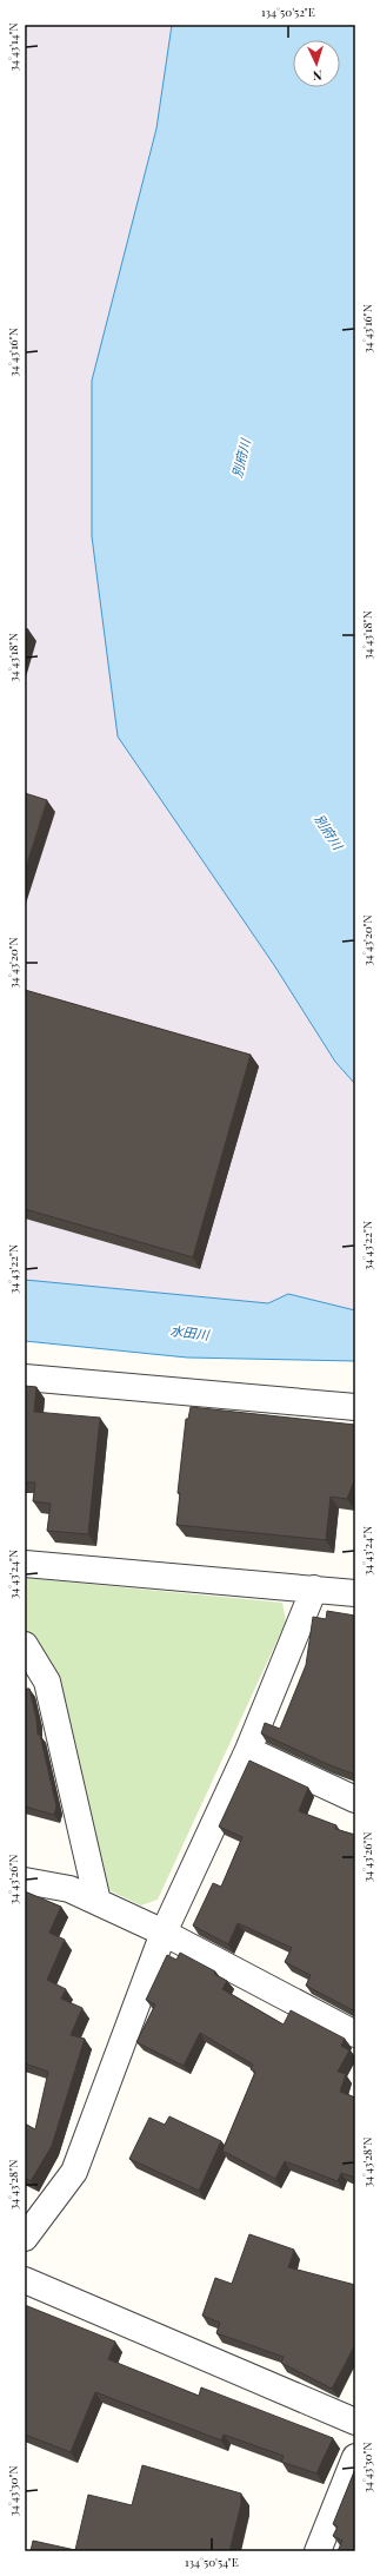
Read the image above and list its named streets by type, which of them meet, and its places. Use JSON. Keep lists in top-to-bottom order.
{
  "water": ["別府川", "水田川"],
  "north": "bottom",
  "coordinates": [
    "134°50'52\"E",
    "34°43'14\"N",
    "34°43'16\"N",
    "34°43'18\"N",
    "34°43'20\"N",
    "34°43'22\"N",
    "34°43'24\"N",
    "34°43'26\"N",
    "34°43'28\"N",
    "34°43'30\"N",
    "134°50'54\"E"
  ]
}
